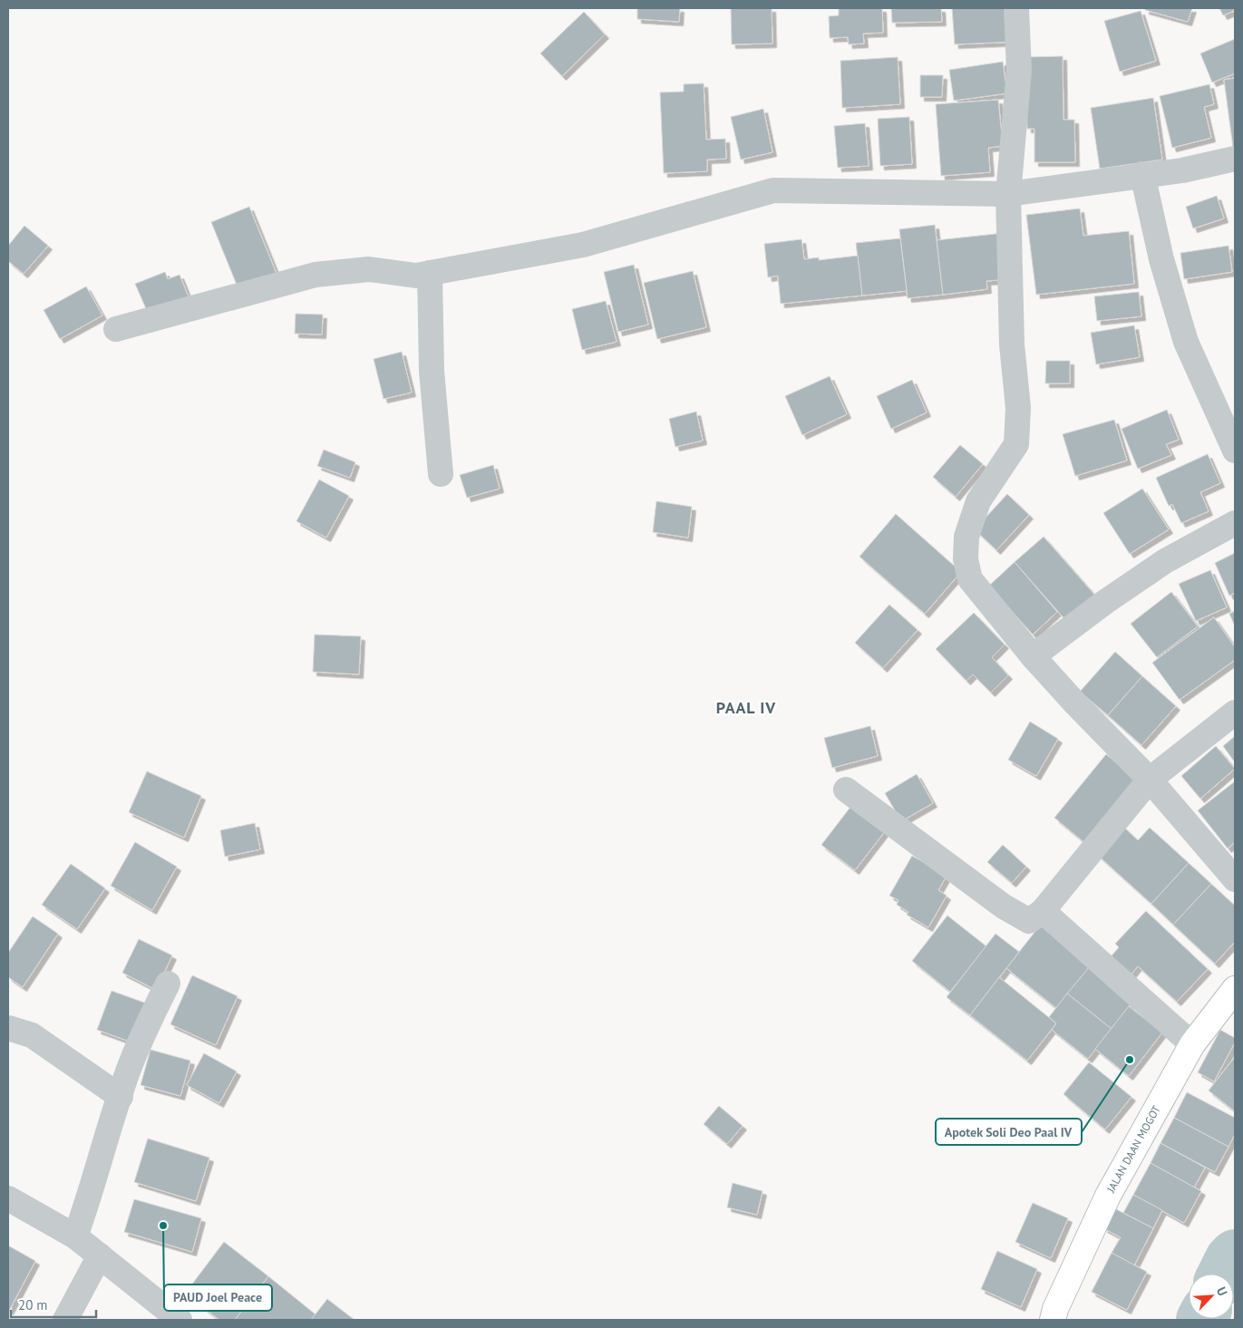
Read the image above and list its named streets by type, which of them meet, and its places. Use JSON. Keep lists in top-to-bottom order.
{
  "streets": {
    "main road": ["JALAN DAAN MOGOT"]
  },
  "districts": ["PAAL IV"],
  "places": ["Apotek Soli Deo Paal IV", "PAUD Joel Peace"],
  "scale_bar": "20 m",
  "north": "top right"
}
